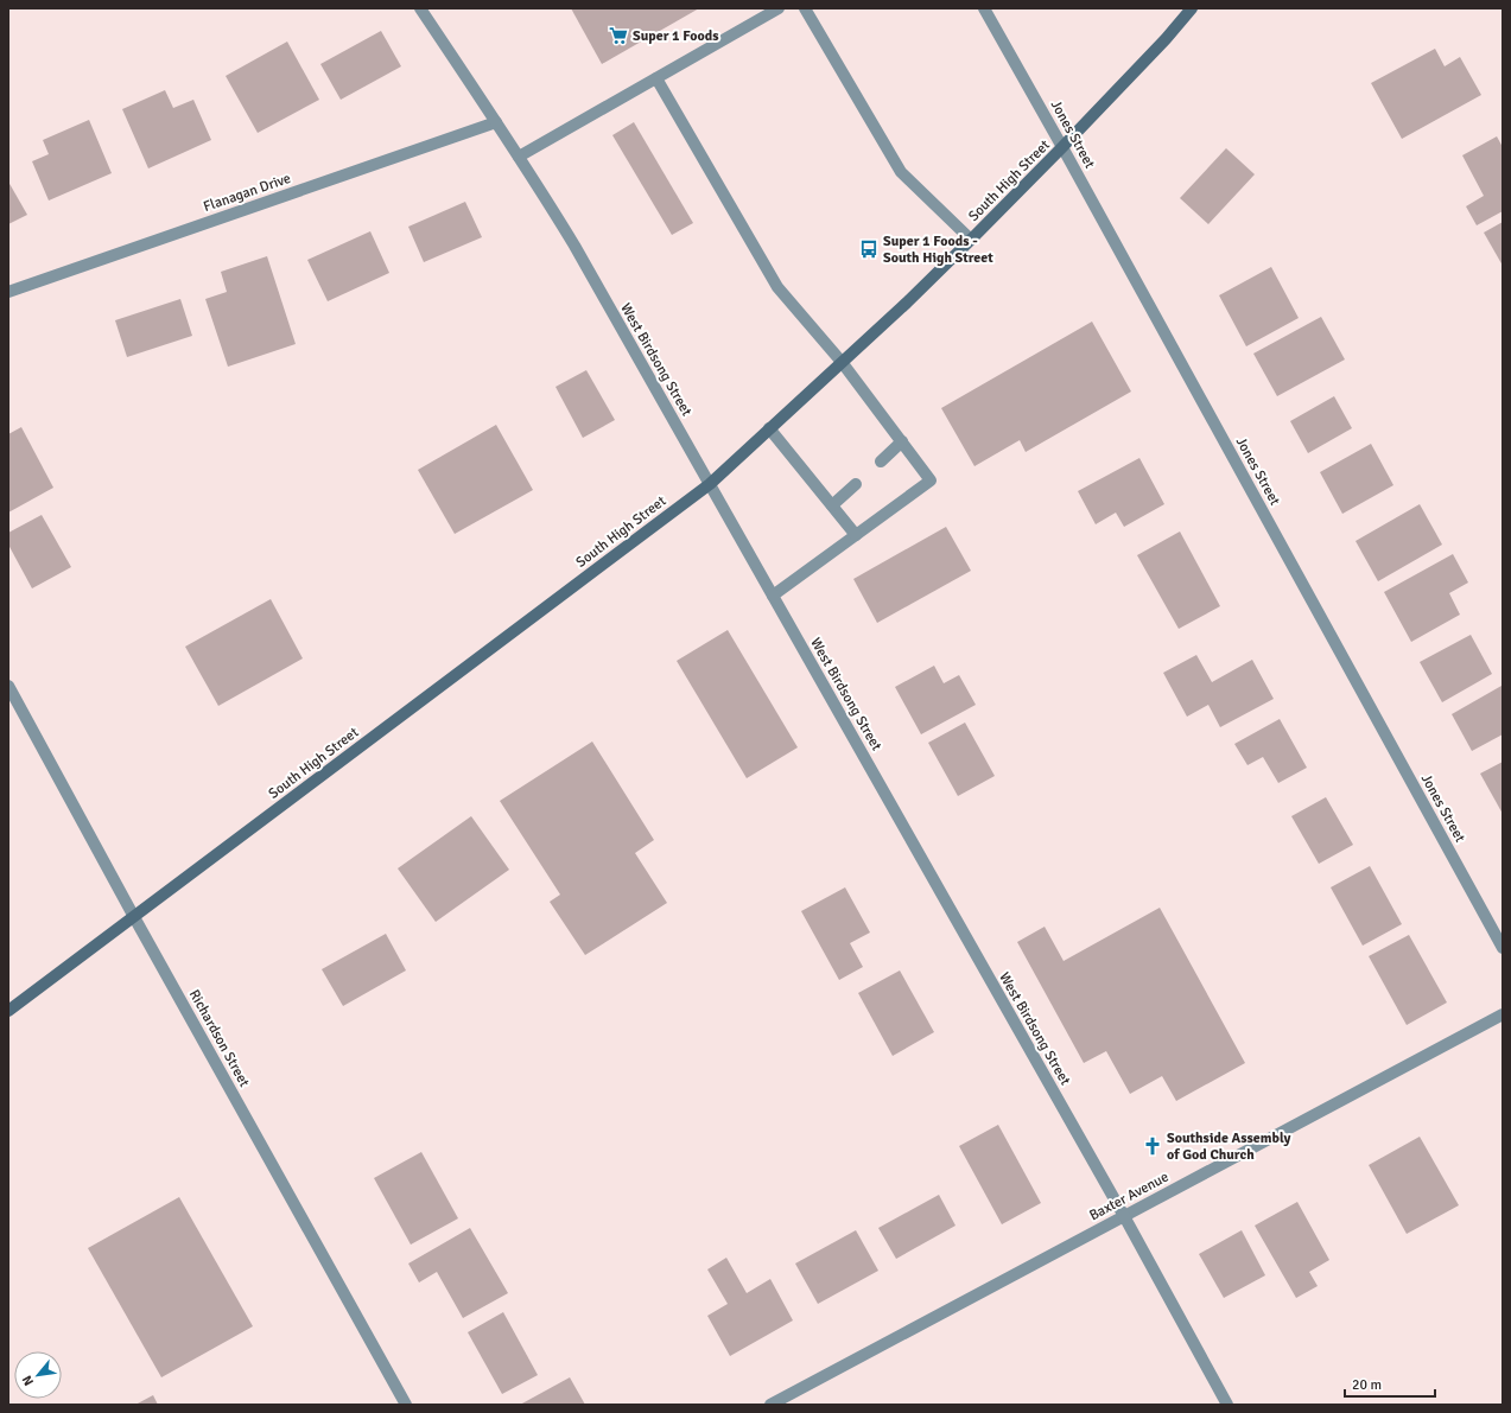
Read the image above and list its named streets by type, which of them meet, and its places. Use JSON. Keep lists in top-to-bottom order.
{
  "streets": {
    "main road": ["South High Street"],
    "street": [
      "Jones Street",
      "Flanagan Drive",
      "West Birdsong Street",
      "Richardson Street",
      "Baxter Avenue"
    ]
  },
  "crossings": [
    ["Jones Street", "South High Street"],
    ["South High Street", "West Birdsong Street"],
    ["South High Street", "Richardson Street"],
    ["Flanagan Drive", "West Birdsong Street"],
    ["West Birdsong Street", "Baxter Avenue"]
  ],
  "places": {
    "supermarket": ["Super 1 Foods"],
    "bus stop": ["Super 1 Foods - South High Street"],
    "church": ["Southside Assembly of God Church"]
  },
  "scale_bar": "20 m",
  "north": "bottom left"
}
